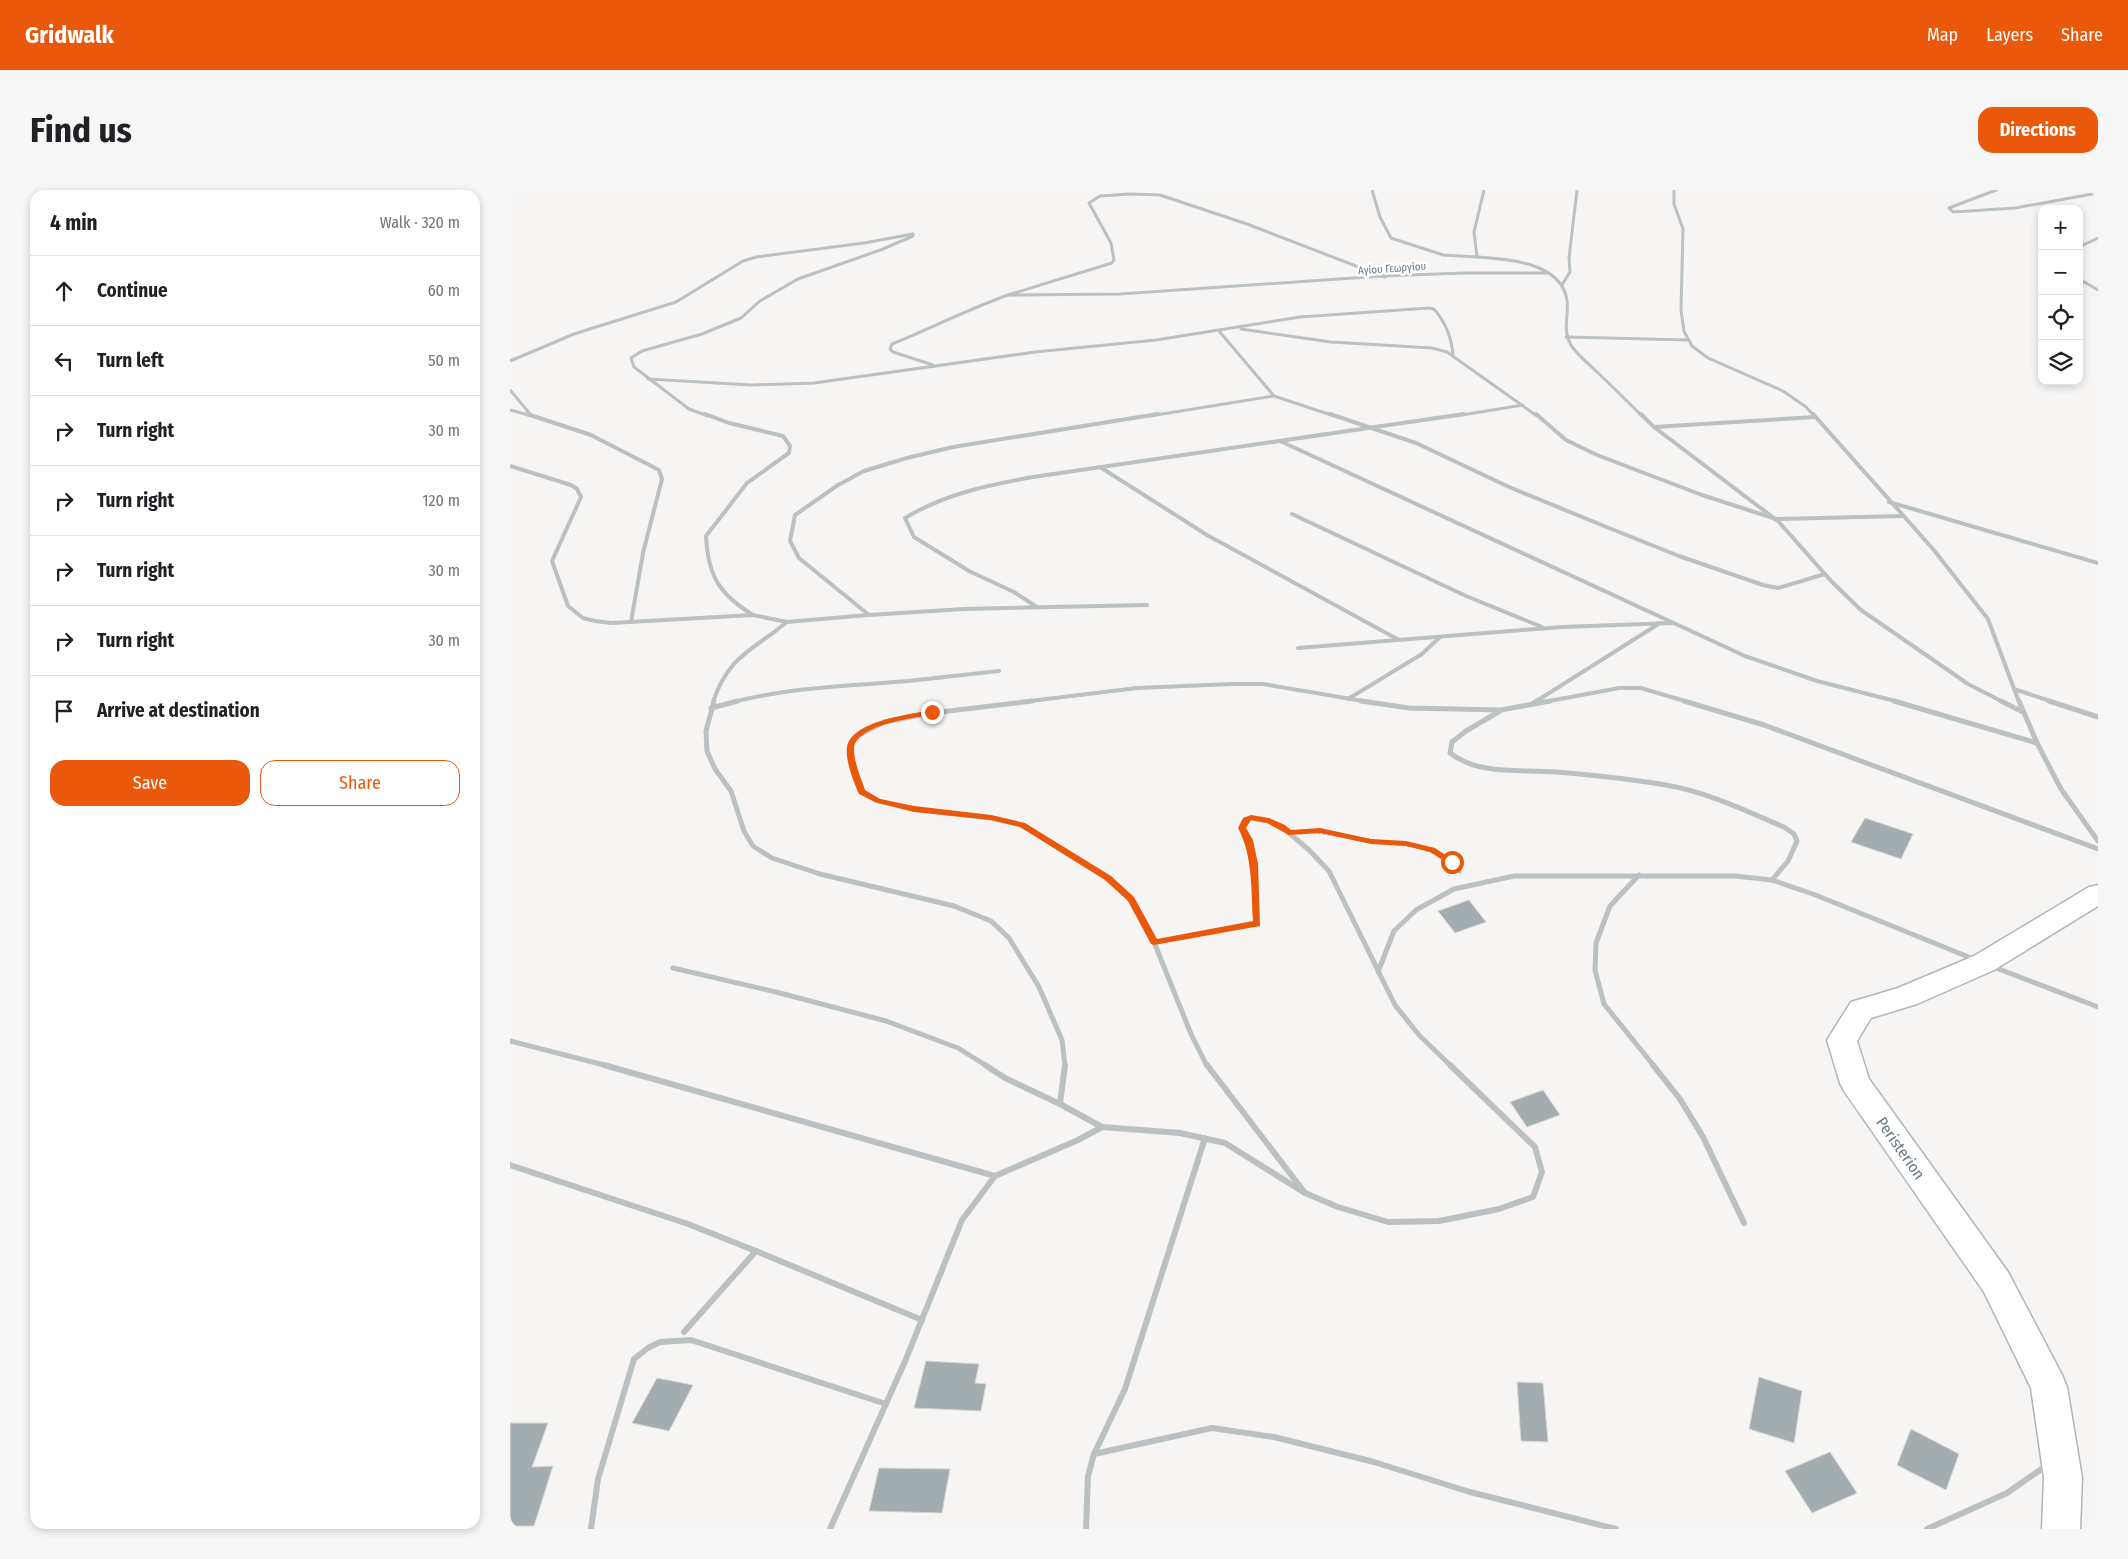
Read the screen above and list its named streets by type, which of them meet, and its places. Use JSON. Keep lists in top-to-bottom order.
{
  "streets": {
    "street": ["Αγίου Γεωργίου", "Peristerion"]
  },
  "page": {
    "header": "Gridwalk",
    "nav": ["Map", "Layers", "Share"],
    "buttons": [
      "Directions",
      ["Save", "Share"]
    ],
    "title": "Find us",
    "heading": ["4 min", "Walk · 320 m"],
    "map_buttons": ["+", "−"],
    "list": [
      ["Continue", "60 m"],
      ["Turn left", "50 m"],
      ["Turn right", "30 m"],
      ["Turn right", "120 m"],
      ["Turn right", "30 m"],
      ["Turn right", "30 m"],
      "Arrive at destination"
    ]
  }
}
